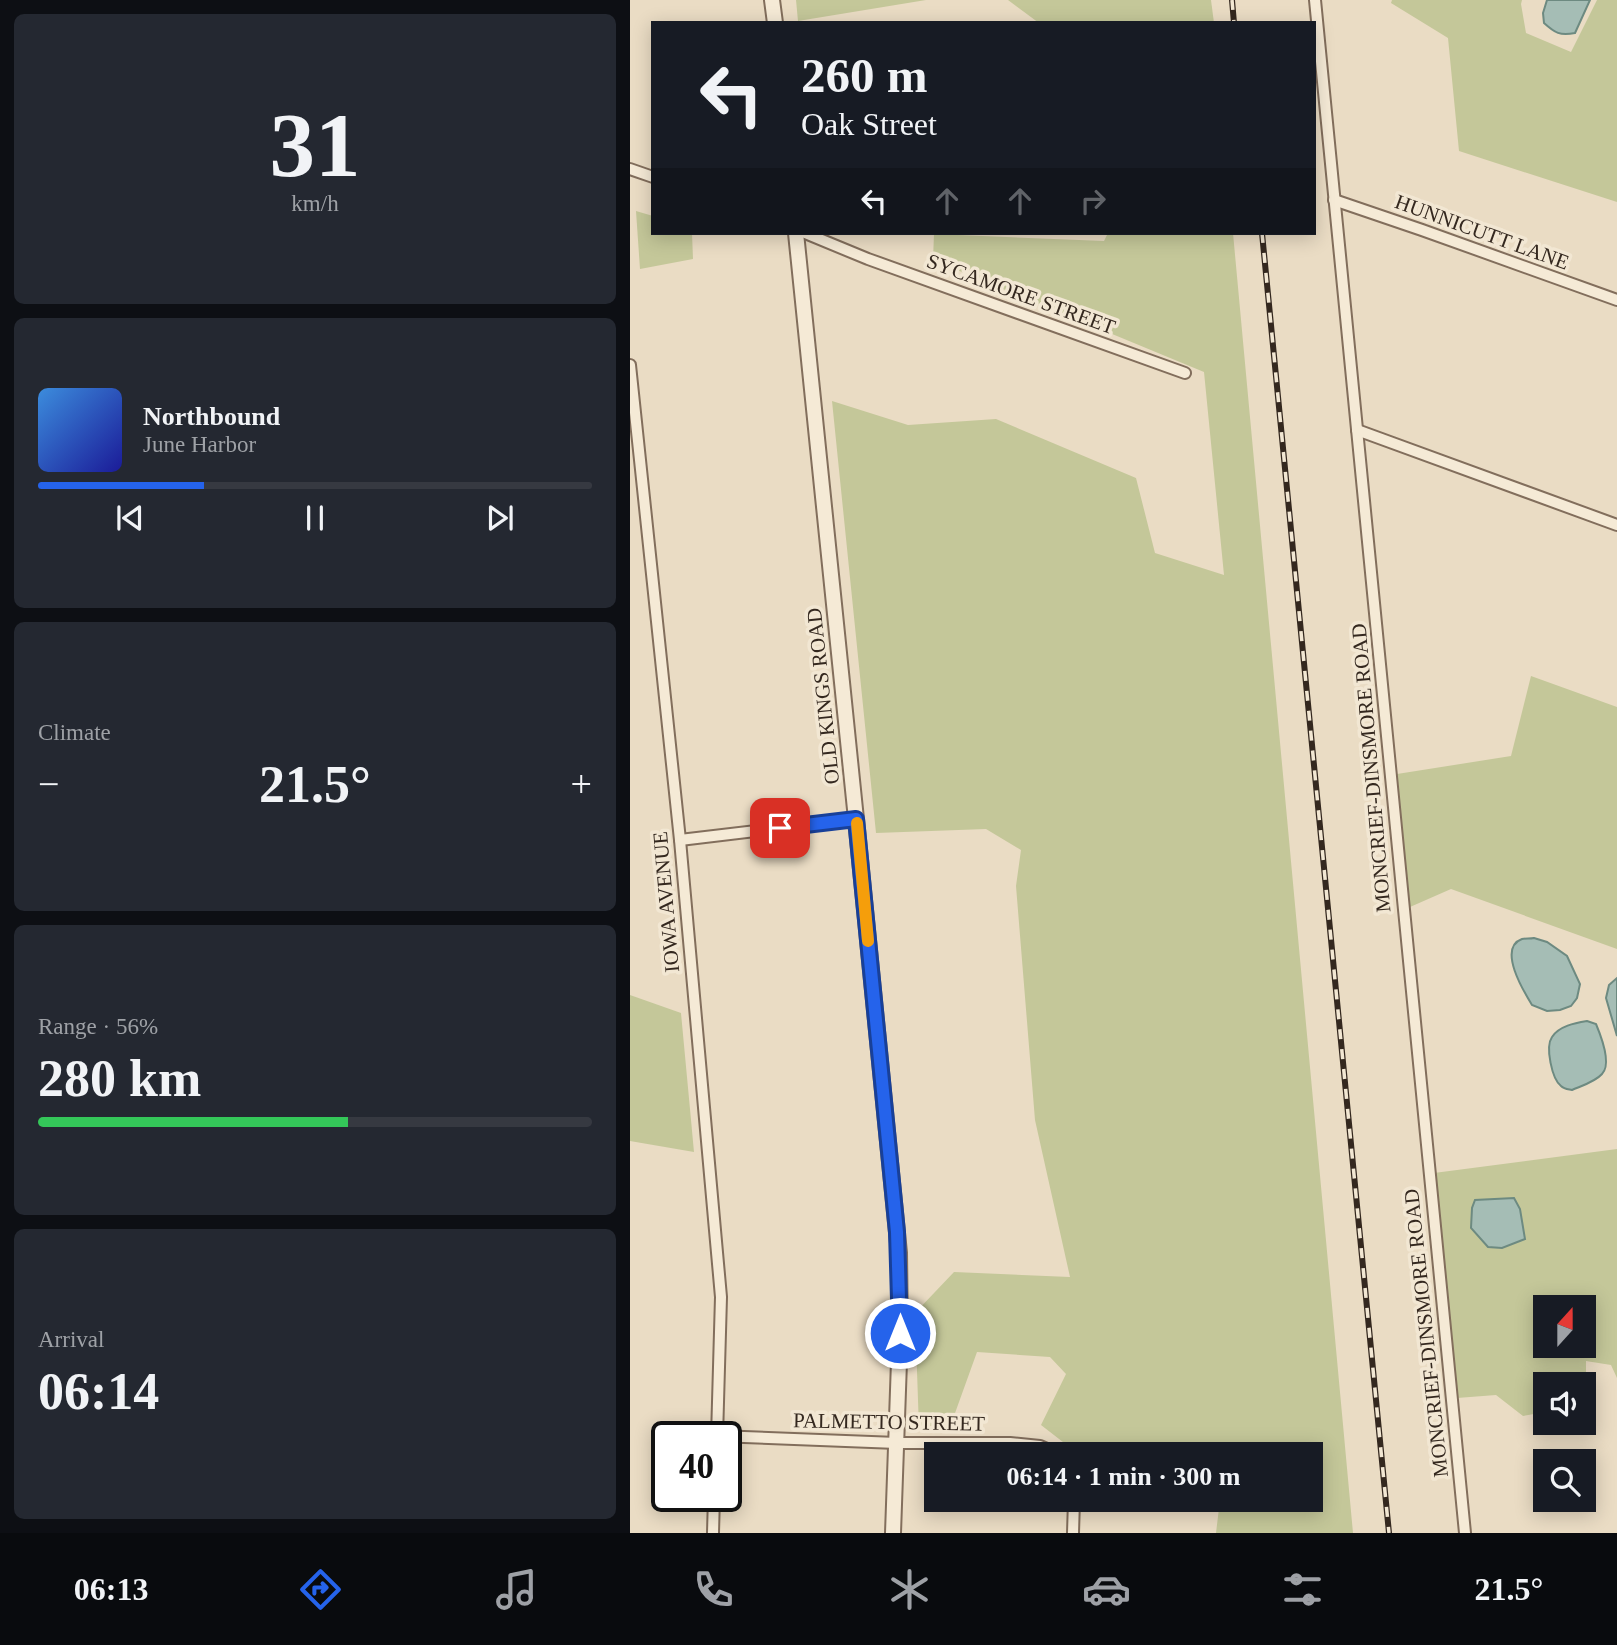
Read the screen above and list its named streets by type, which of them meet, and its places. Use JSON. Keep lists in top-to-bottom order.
{
  "streets": {
    "street": [
      "HUNNICUTT LANE",
      "SYCAMORE STREET",
      "OLD KINGS ROAD",
      "MONCRIEF-DINSMORE ROAD",
      "IOWA AVENUE",
      "PALMETTO STREET"
    ]
  },
  "crossings": [
    ["HUNNICUTT LANE", "MONCRIEF-DINSMORE ROAD"],
    ["OLD KINGS ROAD", "PALMETTO STREET"]
  ],
  "north": "top",
  "page": {
    "tile": [
      ["31", "km/h"],
      "Climate",
      ["Range · 56%", "280 km"],
      ["Arrival", "06:14"]
    ],
    "turn": ["260 m", "Oak Street"],
    "song": ["Northbound", "June Harbor"],
    "heat": ["−", "21.5°", "+"],
    "limit": "40",
    "trip": "06:14 · 1 min · 300 m",
    "tabs": ["06:13", "21.5°"]
  }
}
